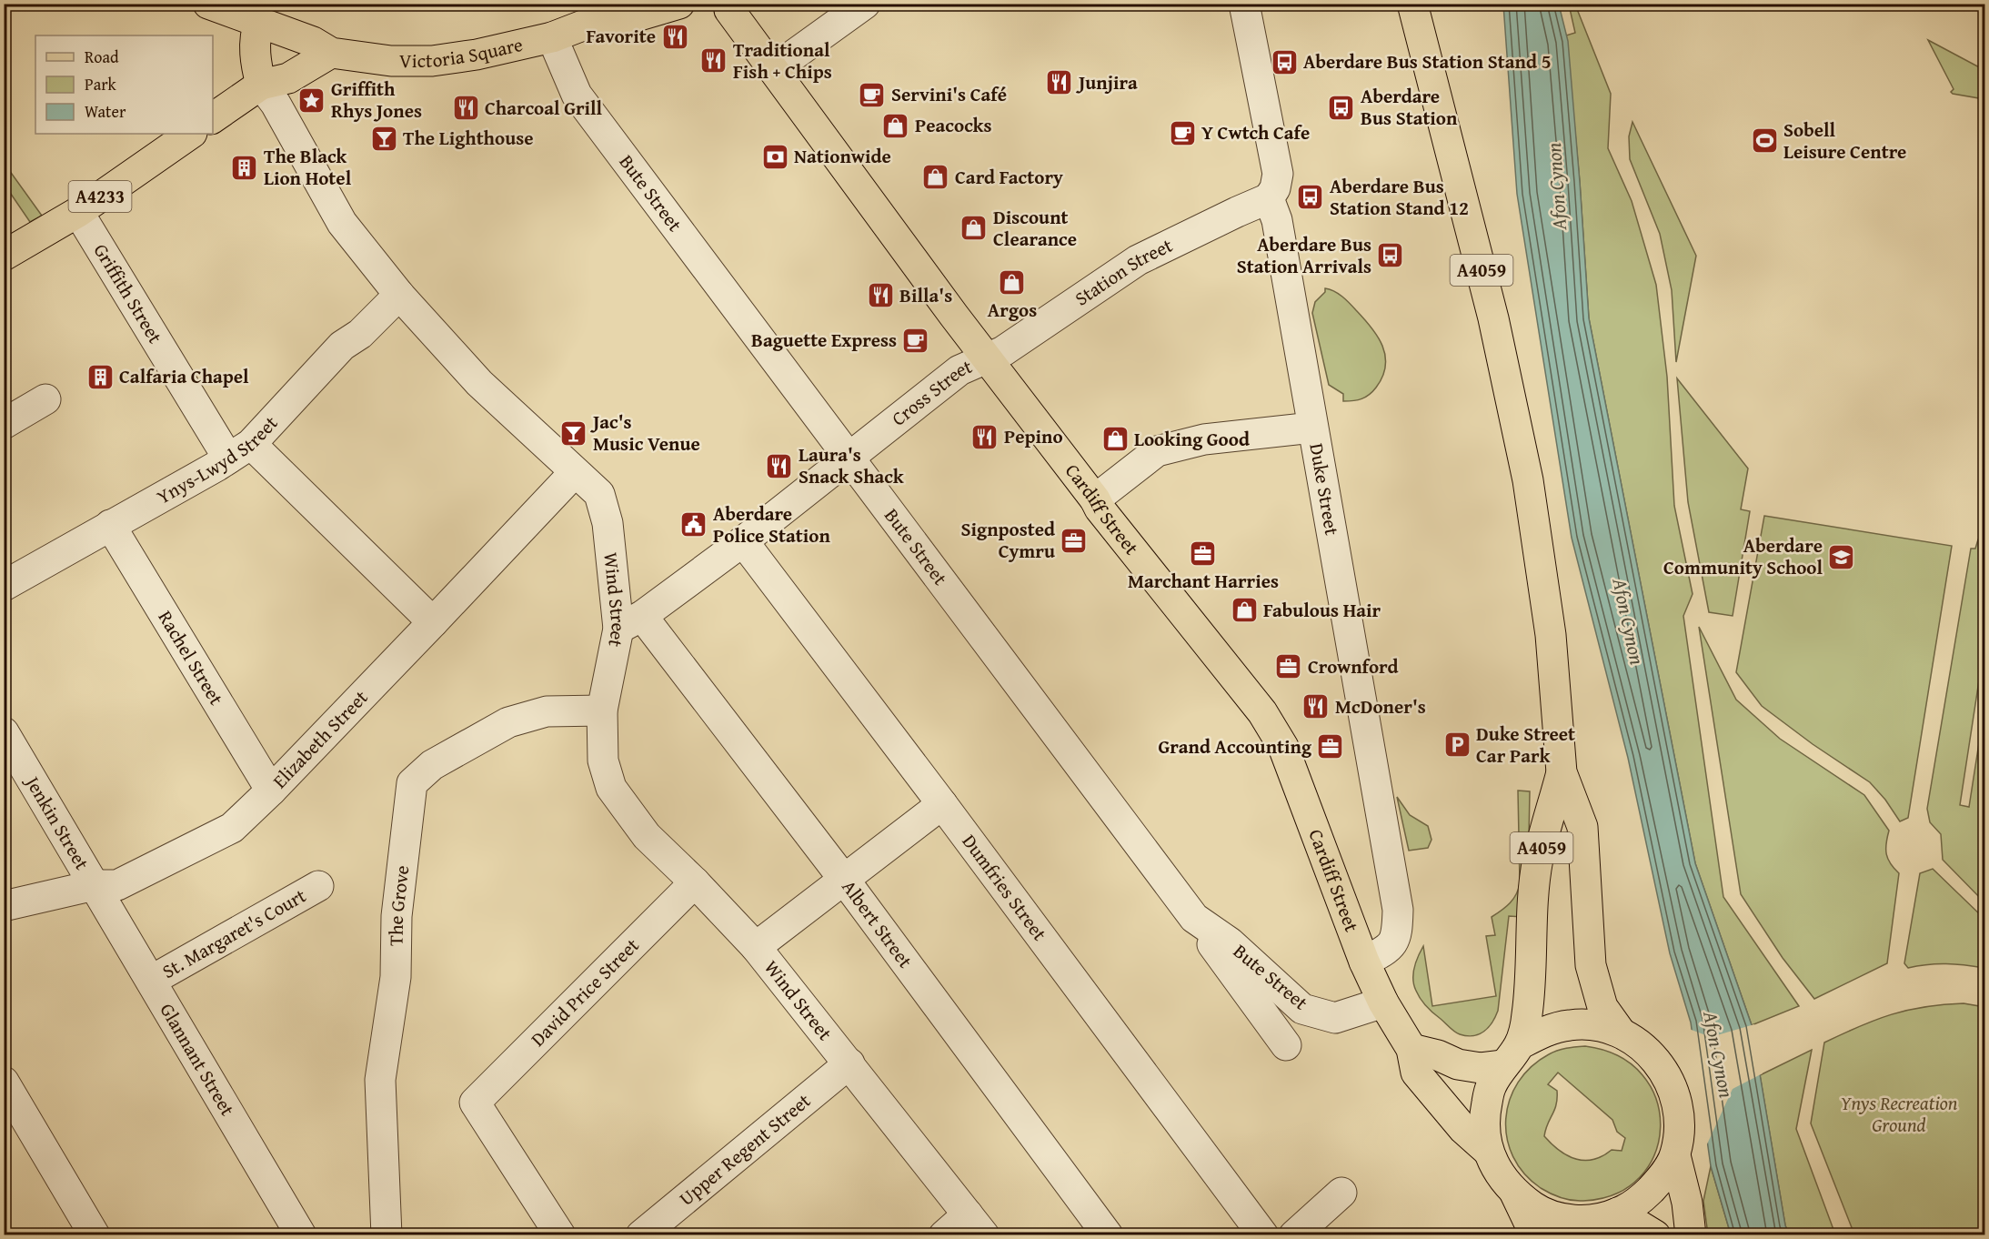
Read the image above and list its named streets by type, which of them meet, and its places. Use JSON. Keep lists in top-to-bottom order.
{
  "streets": {
    "main road": [
      "Victoria Square",
      "A4233",
      "A4059",
      "Cardiff Street"
    ],
    "street": [
      "Bute Street",
      "Station Street",
      "Griffith Street",
      "Cross Street",
      "Ynys-Lwyd Street",
      "Duke Street",
      "Wind Street",
      "Rachel Street",
      "Elizabeth Street",
      "Jenkin Street",
      "Dumfries Street",
      "The Grove",
      "Albert Street",
      "St. Margaret's Court",
      "David Price Street",
      "Glannant Street",
      "Upper Regent Street"
    ]
  },
  "crossings": [
    ["Victoria Square", "Bute Street"],
    ["Bute Street", "Cross Street"],
    ["Bute Street", "Cardiff Street"],
    ["A4233", "Griffith Street"],
    ["Station Street", "Cross Street"],
    ["Station Street", "Duke Street"],
    ["Station Street", "Cardiff Street"],
    ["Griffith Street", "Ynys-Lwyd Street"],
    ["Griffith Street", "Elizabeth Street"],
    ["Cross Street", "Cardiff Street"],
    ["Cross Street", "Wind Street"],
    ["Cross Street", "Dumfries Street"],
    ["Cross Street", "Albert Street"],
    ["Ynys-Lwyd Street", "Wind Street"],
    ["Ynys-Lwyd Street", "Rachel Street"],
    ["Duke Street", "Cardiff Street"],
    ["Wind Street", "Elizabeth Street"],
    ["Wind Street", "The Grove"],
    ["Wind Street", "Albert Street"],
    ["Wind Street", "David Price Street"],
    ["Wind Street", "Upper Regent Street"],
    ["Rachel Street", "Elizabeth Street"],
    ["Elizabeth Street", "Jenkin Street"],
    ["Elizabeth Street", "Glannant Street"],
    ["Jenkin Street", "Glannant Street"],
    ["St. Margaret's Court", "Glannant Street"]
  ],
  "water": ["Afon Cynon"],
  "parks": ["Ynys Recreation Ground"],
  "places": {
    "restaurant": [
      "Favorite",
      "Traditional Fish + Chips",
      "Junjira",
      "Charcoal Grill",
      "Billa's",
      "Pepino",
      "Laura's Snack Shack",
      "McDoner's"
    ],
    "bus stop": [
      "Aberdare Bus Station Stand 5",
      "Aberdare Bus Station",
      "Aberdare Bus Station Stand 12",
      "Aberdare Bus Station Arrivals"
    ],
    "cafe": ["Servini's Café", "Y Cwtch Cafe", "Baguette Express"],
    "place": ["Griffith Rhys Jones"],
    "shop": [
      "Peacocks",
      "Card Factory",
      "Discount Clearance",
      "Argos",
      "Looking Good",
      "Fabulous Hair"
    ],
    "bar": ["The Lighthouse", "Jac's Music Venue"],
    "sports": ["Sobell Leisure Centre"],
    "bank": ["Nationwide"],
    "building": ["The Black Lion Hotel", "Calfaria Chapel"],
    "public building": ["Aberdare Police Station"],
    "office": [
      "Signposted Cymru",
      "Marchant Harries",
      "Crownford",
      "Grand Accounting"
    ],
    "school or university": ["Aberdare Community School"],
    "parking": ["Duke Street Car Park"]
  },
  "legend": ["Road", "Park", "Water"]
}
